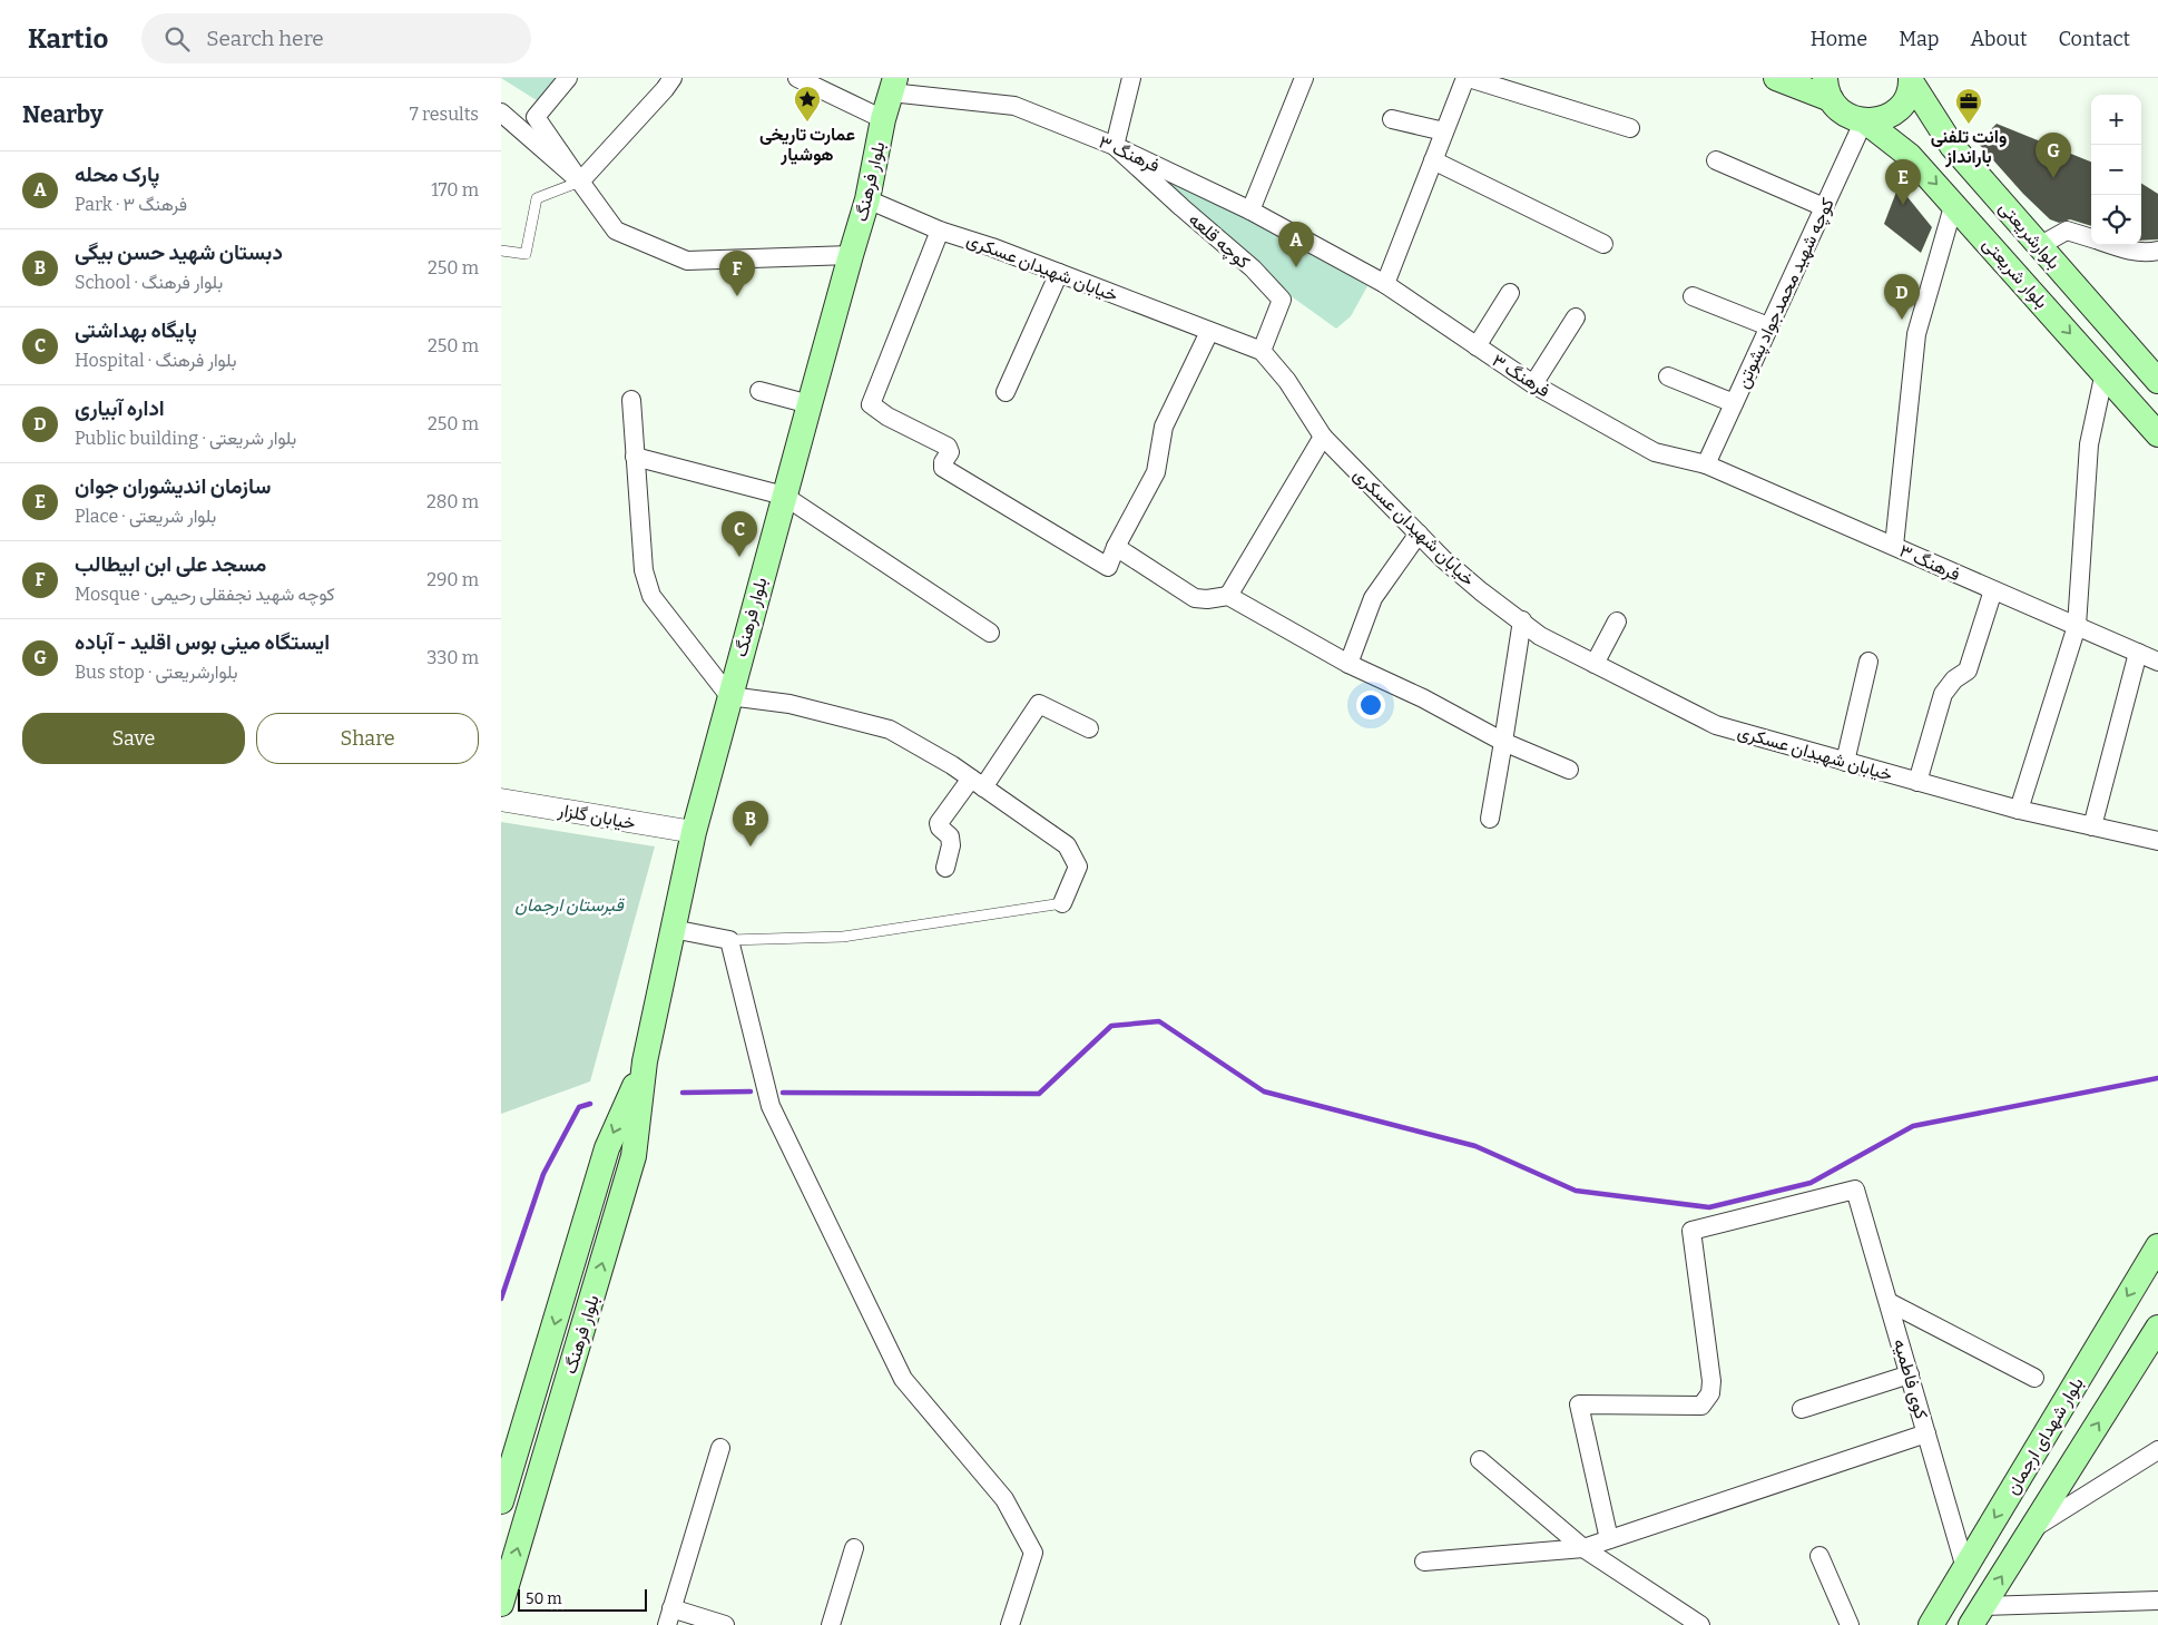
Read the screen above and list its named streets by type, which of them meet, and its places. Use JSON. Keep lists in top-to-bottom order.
{
  "streets": {
    "main road": [
      "بلوار فرهنگ",
      "بلوارشریعتی",
      "بلوار شریعتی",
      "بلوار شهدای ارجمان"
    ],
    "street": [
      "فرهنگ ۳",
      "کوچه قلعه",
      "خیابان شهیدان عسکری",
      "کوچه شهید محمدجواد پشوتن",
      "خیابان گلزار",
      "کوی فاطمیه"
    ]
  },
  "crossings": [
    ["فرهنگ ۳", "بلوار فرهنگ"],
    ["فرهنگ ۳", "کوچه قلعه"],
    ["فرهنگ ۳", "کوچه شهید محمدجواد پشوتن"],
    ["بلوار فرهنگ", "خیابان شهیدان عسکری"],
    ["بلوار فرهنگ", "خیابان گلزار"],
    ["کوچه قلعه", "خیابان شهیدان عسکری"],
    ["بلوار شریعتی", "کوچه شهید محمدجواد پشوتن"],
    ["کوی فاطمیه", "بلوار شهدای ارجمان"]
  ],
  "one_way": ["بلوار شریعتی"],
  "parks": ["قبرستان ارجمان"],
  "places": {
    "place": ["عمارت تاریخی هوشیار"],
    "office": ["وانت تلفنی بارانداز"]
  },
  "scale_bar": "50 m",
  "page": {
    "header": "Kartio",
    "search": "Search here",
    "nav": [
      "Home",
      "Map",
      "About",
      "Contact"
    ],
    "heading": ["Nearby", "7 results"],
    "map_buttons": ["+", "−"],
    "pins": [
      "G",
      "E",
      "A",
      "F",
      "D",
      "C",
      "B"
    ],
    "list": [
      {
        "mark": "A",
        "name": "پارک محله",
        "note": "Park · فرهنگ ۳",
        "value": "170 m"
      },
      {
        "mark": "B",
        "name": "دبستان شهید حسن بیگی",
        "note": "School · بلوار فرهنگ",
        "value": "250 m"
      },
      {
        "mark": "C",
        "name": "پایگاه بهداشتی",
        "note": "Hospital · بلوار فرهنگ",
        "value": "250 m"
      },
      {
        "mark": "D",
        "name": "اداره آبیاری",
        "note": "Public building · بلوار شریعتی",
        "value": "250 m"
      },
      {
        "mark": "E",
        "name": "سازمان اندیشوران جوان",
        "note": "Place · بلوار شریعتی",
        "value": "280 m"
      },
      {
        "mark": "F",
        "name": "مسجد علی ابن ابیطالب",
        "note": "Mosque · کوچه شهید نجفقلی رحیمی",
        "value": "290 m"
      },
      {
        "mark": "G",
        "name": "ایستگاه مینی بوس اقلید - آباده",
        "note": "Bus stop · بلوارشریعتی",
        "value": "330 m"
      }
    ],
    "buttons": ["Save", "Share"],
    "scale": "50 m"
  }
}
